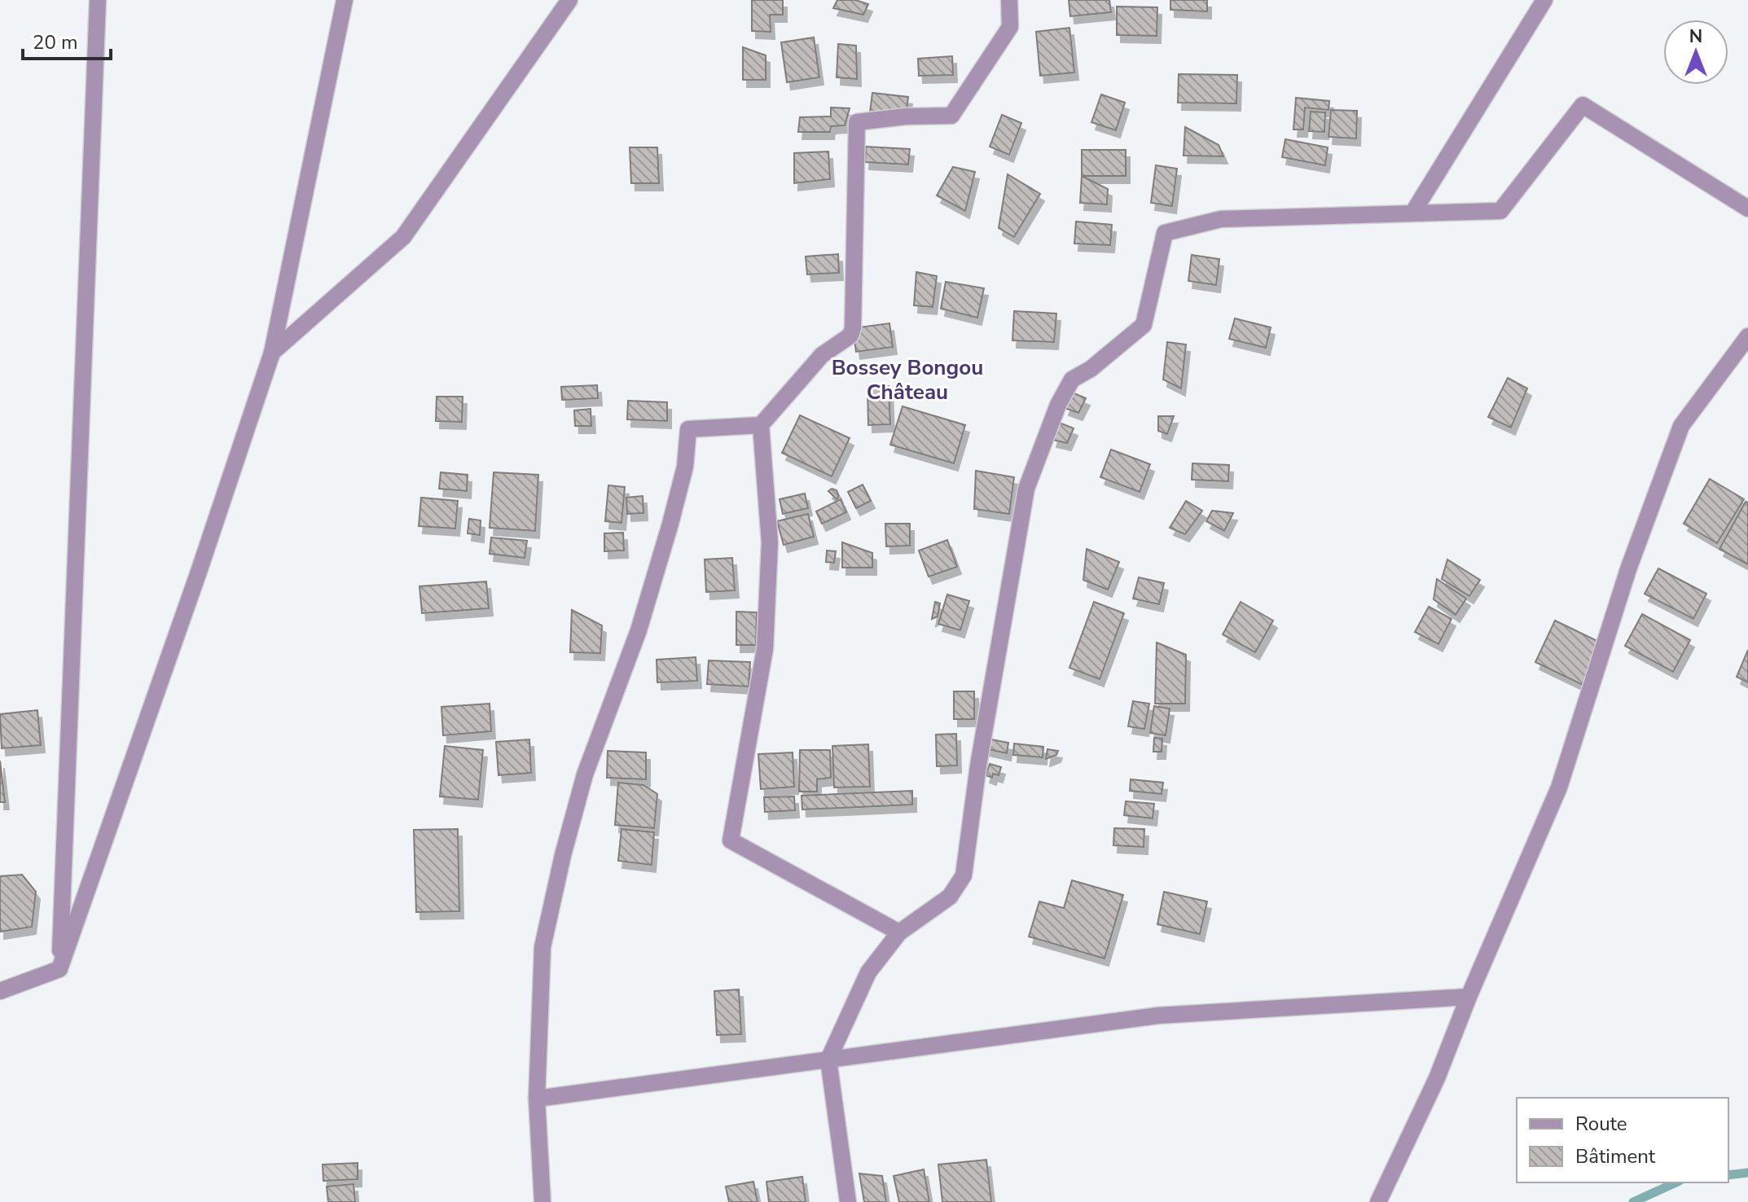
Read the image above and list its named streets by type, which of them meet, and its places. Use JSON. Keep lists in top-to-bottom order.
{
  "districts": ["Bossey Bongou Château"],
  "legend": ["Route", "Bâtiment"],
  "scale_bar": "20 m",
  "north": "top"
}
